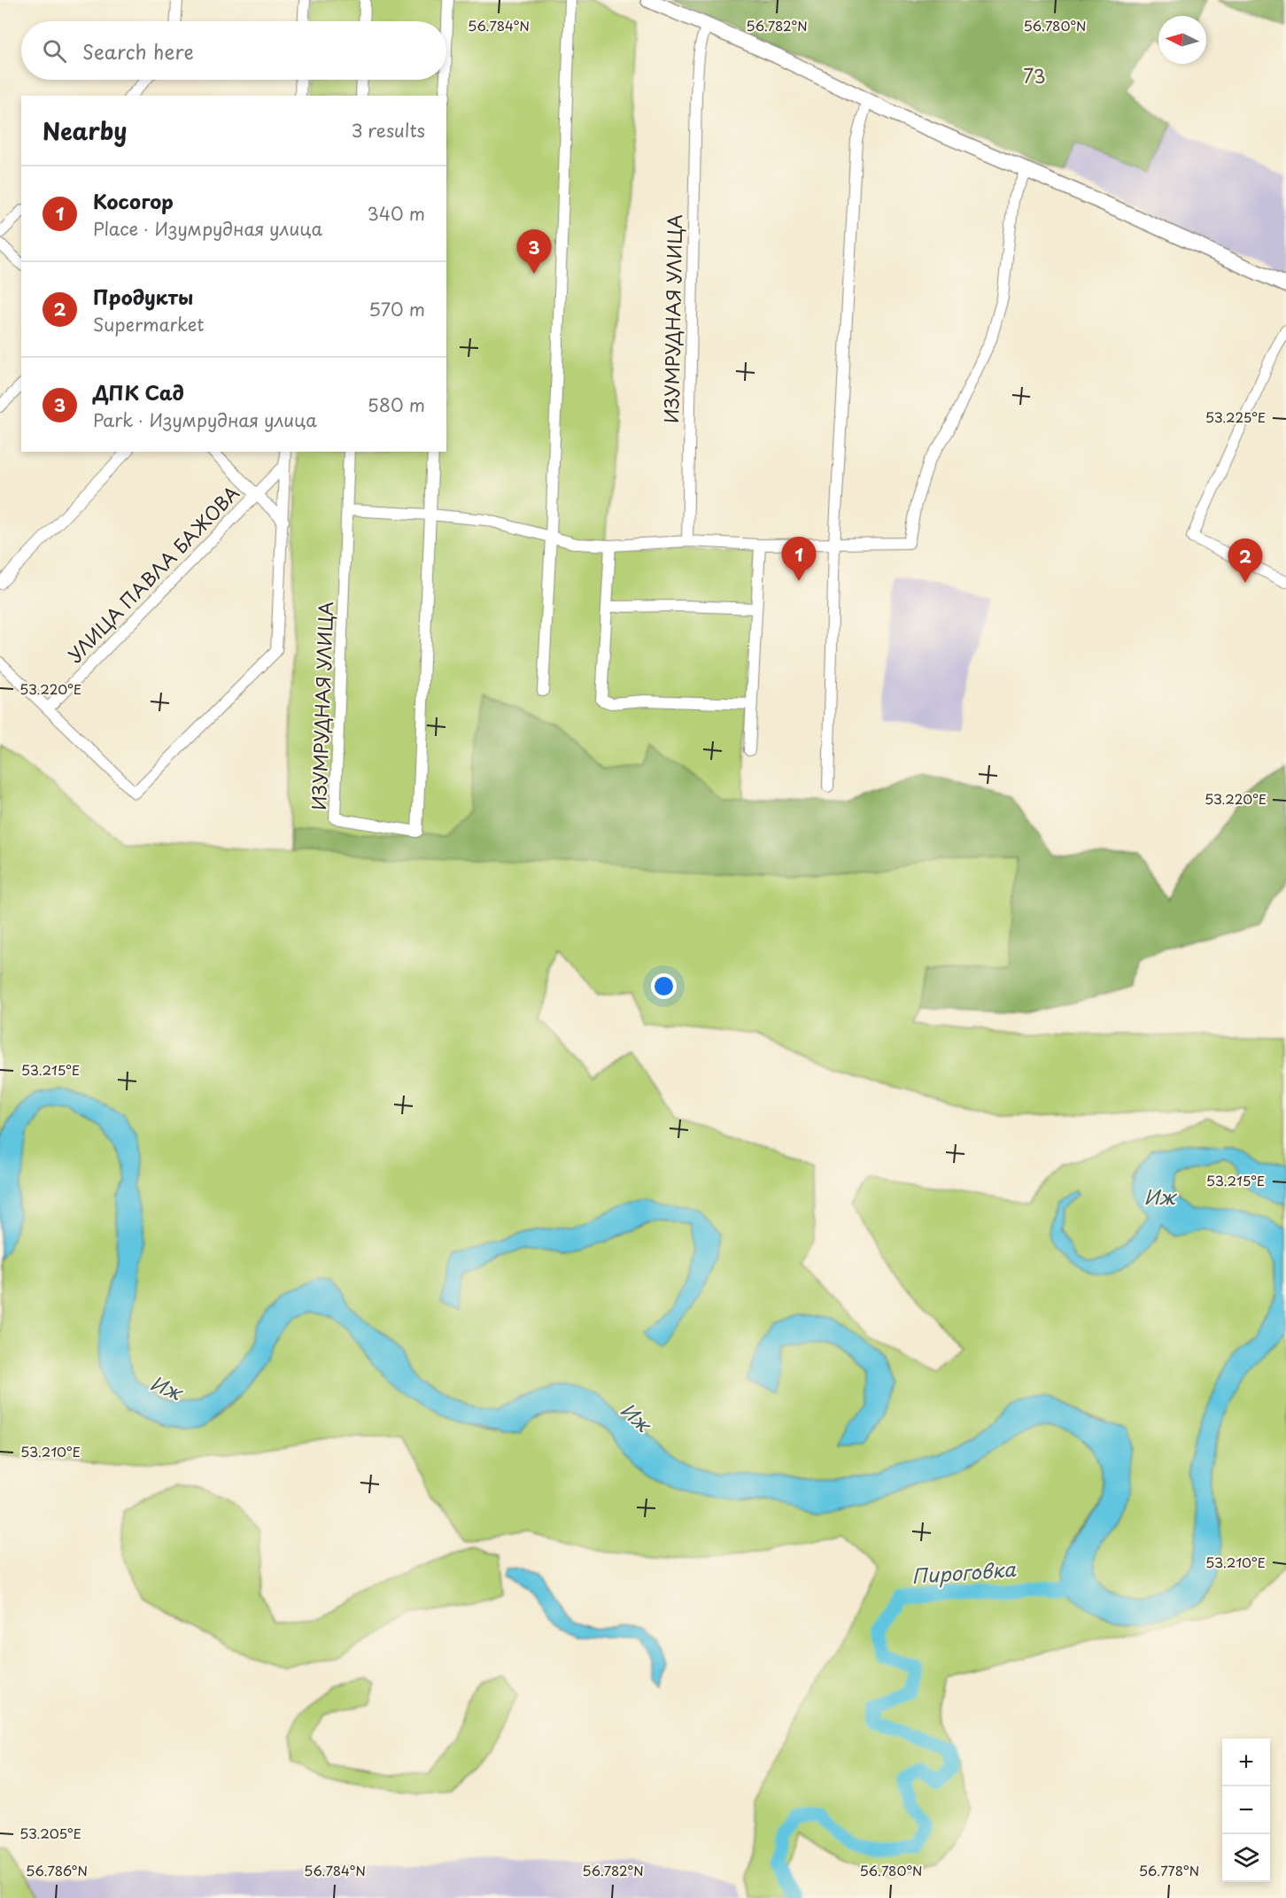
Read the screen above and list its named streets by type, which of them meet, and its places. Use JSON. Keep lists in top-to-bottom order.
{
  "streets": {
    "street": ["ИЗУМРУДНАЯ УЛИЦА", "УЛИЦА ПАВЛА БАЖОВА"]
  },
  "water": ["Иж", "Пироговка"],
  "parks": ["73"],
  "north": "left",
  "page": {
    "search": "Search here",
    "heading": ["Nearby", "3 results"],
    "list": [
      {
        "mark": "1",
        "name": "Косогор",
        "note": "Place · Изумрудная улица",
        "value": "340 m"
      },
      {
        "mark": "2",
        "name": "Продукты",
        "note": "Supermarket",
        "value": "570 m"
      },
      {
        "mark": "3",
        "name": "ДПК Сад",
        "note": "Park · Изумрудная улица",
        "value": "580 m"
      }
    ],
    "pins": ["3", "1", "2"],
    "map_buttons": ["+", "−"]
  },
  "coordinates": [
    "56.784°N",
    "56.782°N",
    "56.780°N",
    "53.225°E",
    "53.220°E",
    "53.215°E",
    "53.210°E",
    "53.205°E",
    "56.786°N",
    "56.778°N"
  ]
}
